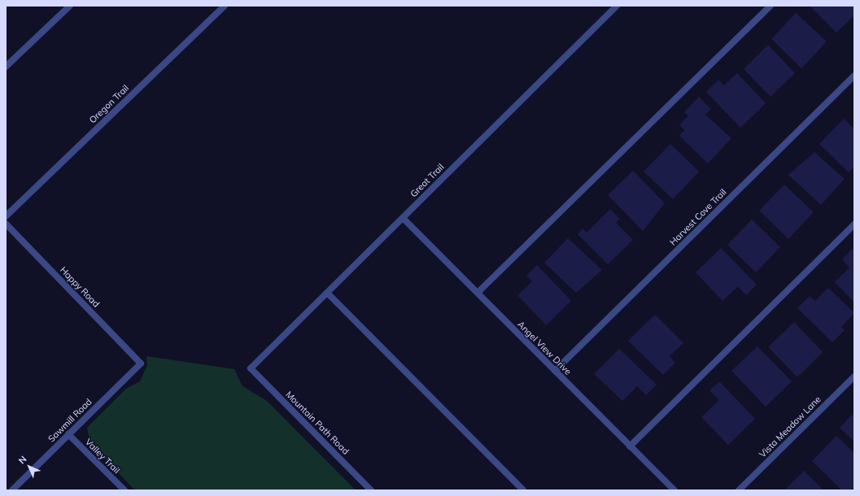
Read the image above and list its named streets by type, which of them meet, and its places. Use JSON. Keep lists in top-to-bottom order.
{
  "streets": {
    "street": [
      "Oregon Trail",
      "Great Trail",
      "Harvest Cove Trail",
      "Happy Road",
      "Angel View Drive",
      "Sawmill Road",
      "Mountain Path Road",
      "Vista Meadow Lane",
      "Valley Trail"
    ]
  },
  "crossings": [
    ["Great Trail", "Angel View Drive"],
    ["Great Trail", "Mountain Path Road"],
    ["Harvest Cove Trail", "Angel View Drive"],
    ["Happy Road", "Sawmill Road"],
    ["Sawmill Road", "Valley Trail"]
  ],
  "north": "top left"
}
